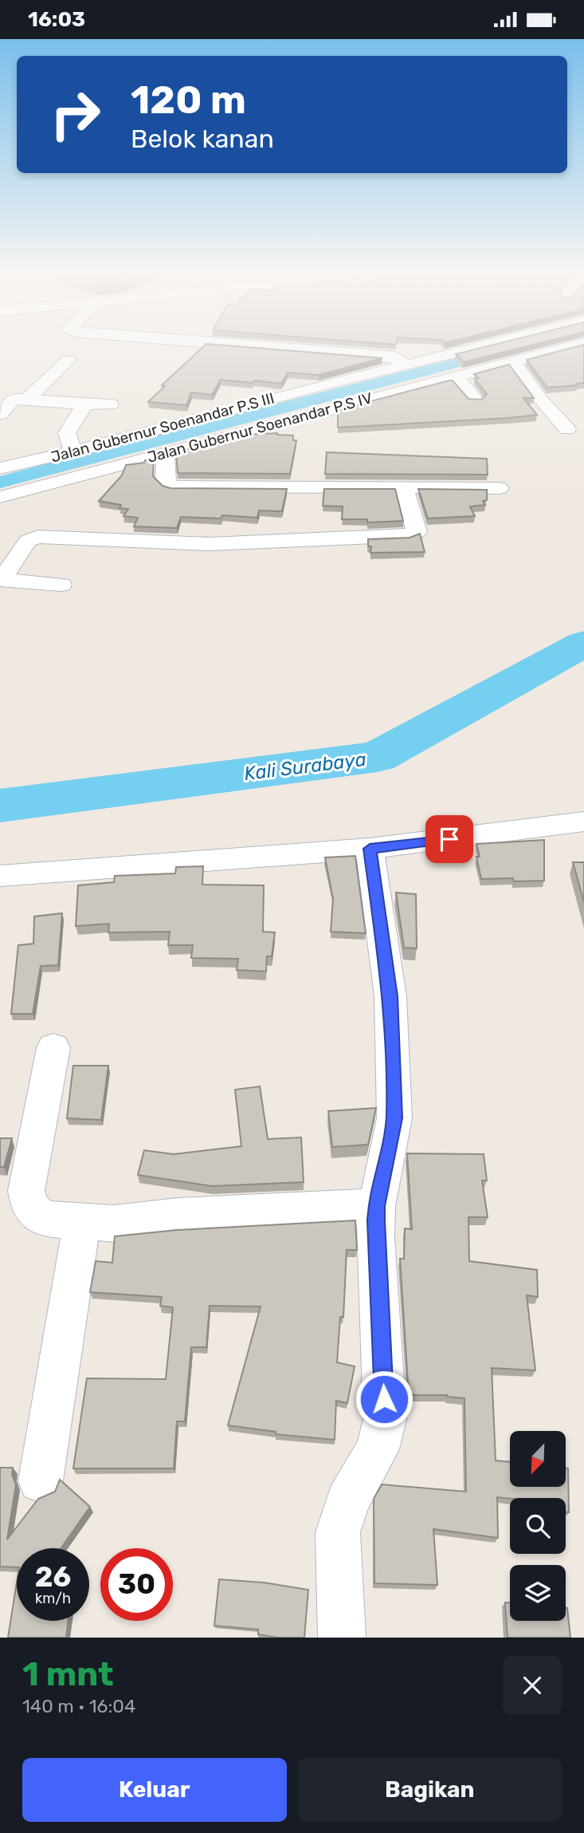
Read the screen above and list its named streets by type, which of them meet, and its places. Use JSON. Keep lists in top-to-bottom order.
{
  "streets": {
    "street": ["Jalan Gubernur Soenandar P.S III", "Jalan Gubernur Soenandar P.S IV"]
  },
  "water": ["Kali Surabaya"],
  "north": "bottom left",
  "page": {
    "status": "16:03",
    "turn": ["120 m", "Belok kanan"],
    "speed": "26 km/h",
    "limit": "30",
    "heading": ["1 mnt", "140 m · 16:04"],
    "buttons": ["Keluar", "Bagikan"]
  }
}
